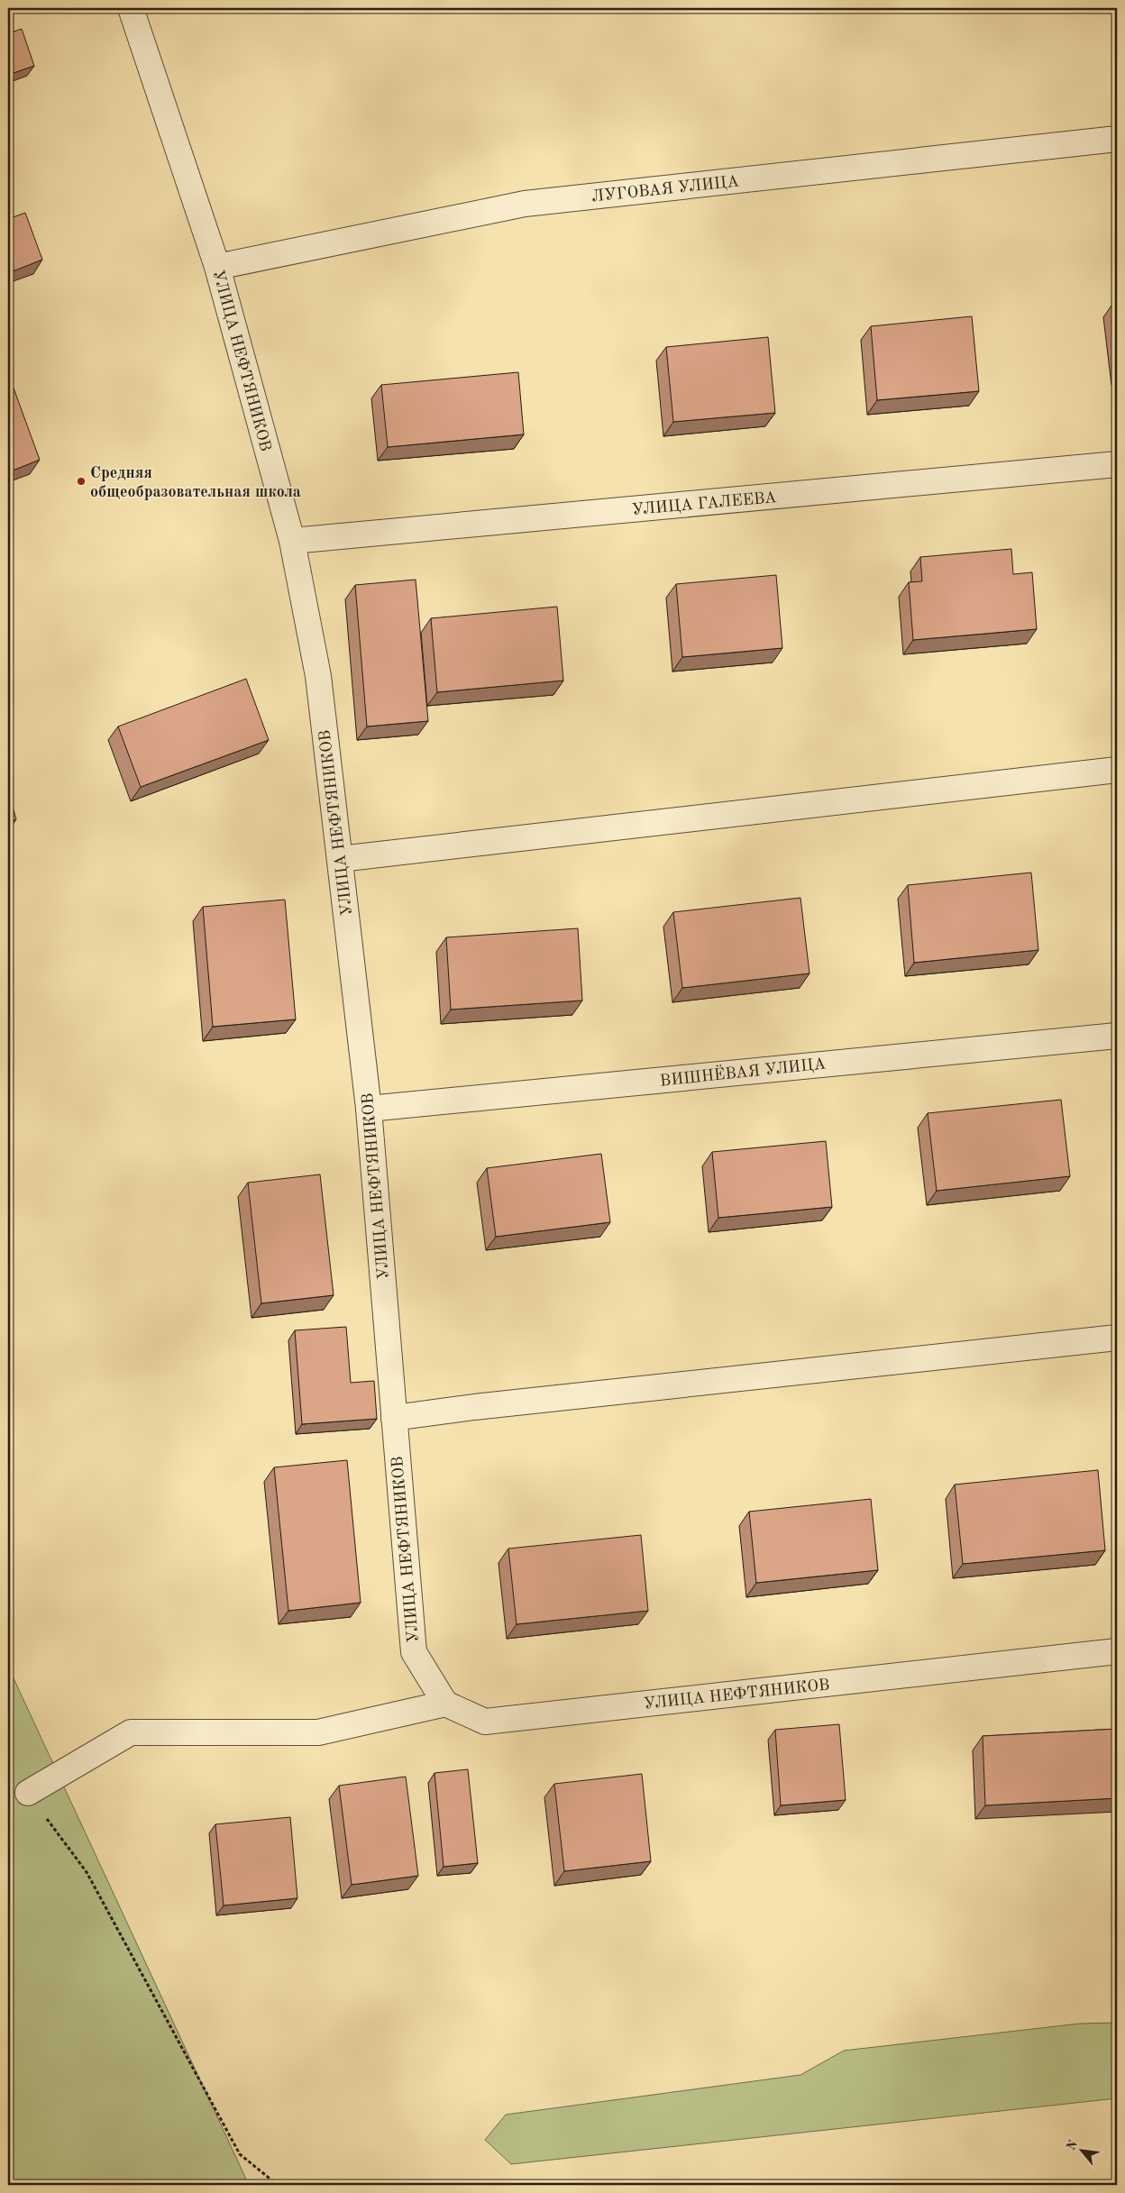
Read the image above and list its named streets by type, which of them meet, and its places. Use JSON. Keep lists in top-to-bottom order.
{
  "streets": {
    "street": [
      "ЛУГОВАЯ УЛИЦА",
      "УЛИЦА НЕФТЯНИКОВ",
      "УЛИЦА ГАЛЕЕВА",
      "ВИШНЁВАЯ УЛИЦА"
    ]
  },
  "crossings": [
    ["ЛУГОВАЯ УЛИЦА", "УЛИЦА НЕФТЯНИКОВ"],
    ["УЛИЦА НЕФТЯНИКОВ", "УЛИЦА ГАЛЕЕВА"],
    ["УЛИЦА НЕФТЯНИКОВ", "ВИШНЁВАЯ УЛИЦА"]
  ],
  "places": ["Cредняя общеобразовательная школа"],
  "north": "top left"
}
